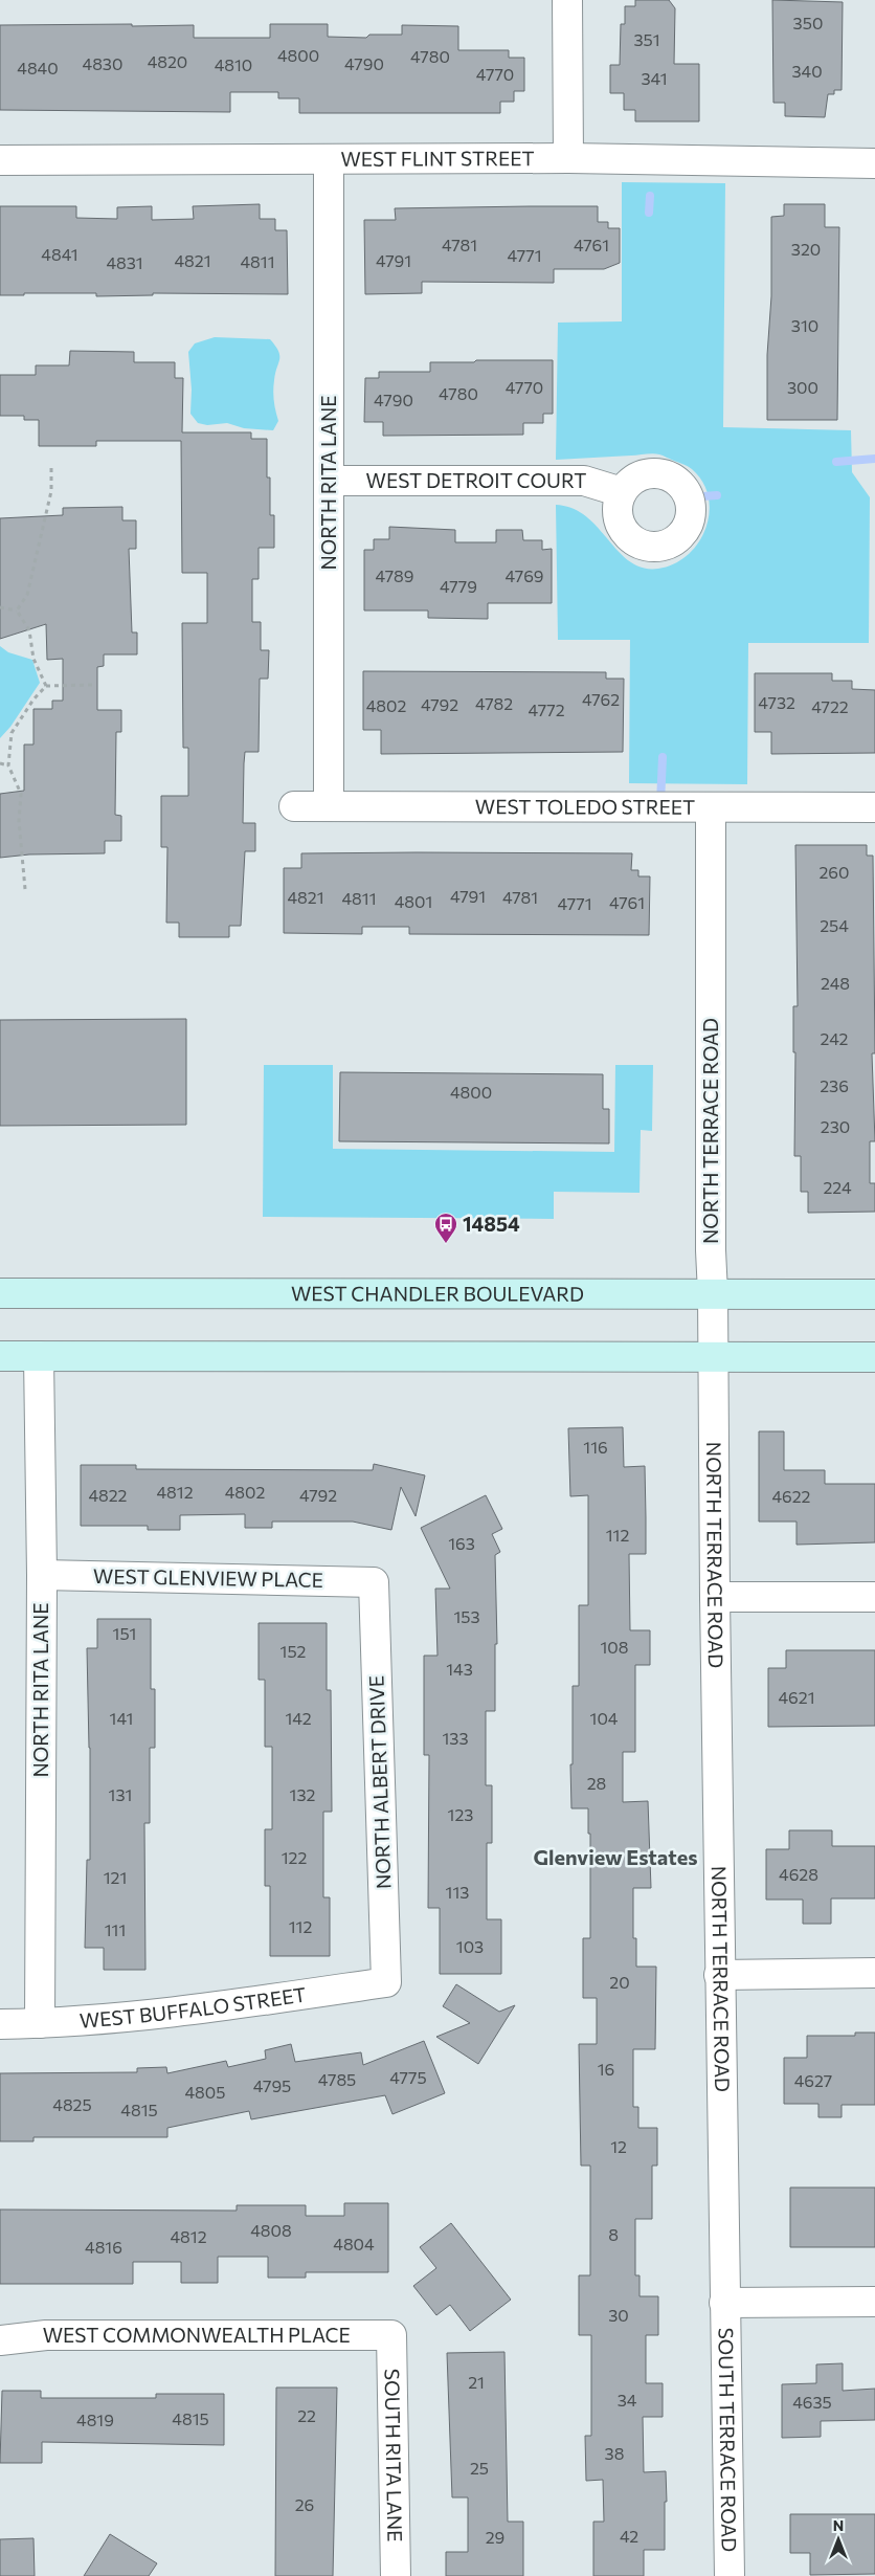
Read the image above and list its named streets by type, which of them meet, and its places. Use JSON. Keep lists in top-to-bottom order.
{
  "streets": {
    "main road": ["WEST CHANDLER BOULEVARD"],
    "street": [
      "WEST FLINT STREET",
      "NORTH RITA LANE",
      "WEST DETROIT COURT",
      "WEST TOLEDO STREET",
      "NORTH TERRACE ROAD",
      "WEST GLENVIEW PLACE",
      "NORTH ALBERT DRIVE",
      "WEST BUFFALO STREET",
      "WEST COMMONWEALTH PLACE",
      "SOUTH TERRACE ROAD",
      "SOUTH RITA LANE"
    ]
  },
  "crossings": [
    ["WEST FLINT STREET", "NORTH RITA LANE"],
    ["NORTH RITA LANE", "WEST DETROIT COURT"],
    ["NORTH RITA LANE", "WEST TOLEDO STREET"],
    ["NORTH RITA LANE", "WEST GLENVIEW PLACE"],
    ["NORTH RITA LANE", "WEST BUFFALO STREET"],
    ["WEST TOLEDO STREET", "NORTH TERRACE ROAD"],
    ["NORTH TERRACE ROAD", "WEST CHANDLER BOULEVARD"],
    ["NORTH TERRACE ROAD", "SOUTH TERRACE ROAD"],
    ["WEST GLENVIEW PLACE", "NORTH ALBERT DRIVE"],
    ["NORTH ALBERT DRIVE", "WEST BUFFALO STREET"],
    ["WEST COMMONWEALTH PLACE", "SOUTH RITA LANE"]
  ],
  "districts": ["Glenview Estates"],
  "places": {
    "bus stop": ["14854"]
  },
  "house_numbers": [
    "350",
    "351",
    "4800",
    "4780",
    "4820",
    "4830",
    "4790",
    "4810",
    "4840",
    "340",
    "4770",
    "341",
    "4781",
    "4761",
    "320",
    "4841",
    "4771",
    "4821",
    "4791",
    "4811",
    "4831",
    "310",
    "4770",
    "300",
    "4780",
    "4790",
    "4789",
    "4769",
    "4779",
    "4762",
    "4732",
    "4782",
    "4792",
    "4802",
    "4722",
    "4772",
    "260",
    "4791",
    "4821",
    "4781",
    "4811",
    "4801",
    "4761",
    "4771",
    "254",
    "248",
    "242",
    "236",
    "4800",
    "230",
    "224",
    "116",
    "4812",
    "4802",
    "4822",
    "4792",
    "4622",
    "112",
    "163",
    "153",
    "151",
    "108",
    "152",
    "143",
    "4621",
    "141",
    "142",
    "104",
    "133",
    "28",
    "131",
    "132",
    "123",
    "122",
    "4628",
    "121",
    "113",
    "112",
    "111",
    "103",
    "20",
    "16",
    "4775",
    "4785",
    "4627",
    "4795",
    "4805",
    "4825",
    "4815",
    "12",
    "4808",
    "8",
    "4812",
    "4804",
    "4816",
    "30",
    "21",
    "34",
    "4635",
    "22",
    "4815",
    "4819",
    "38",
    "25",
    "26",
    "42",
    "29"
  ],
  "north": "top"
}
